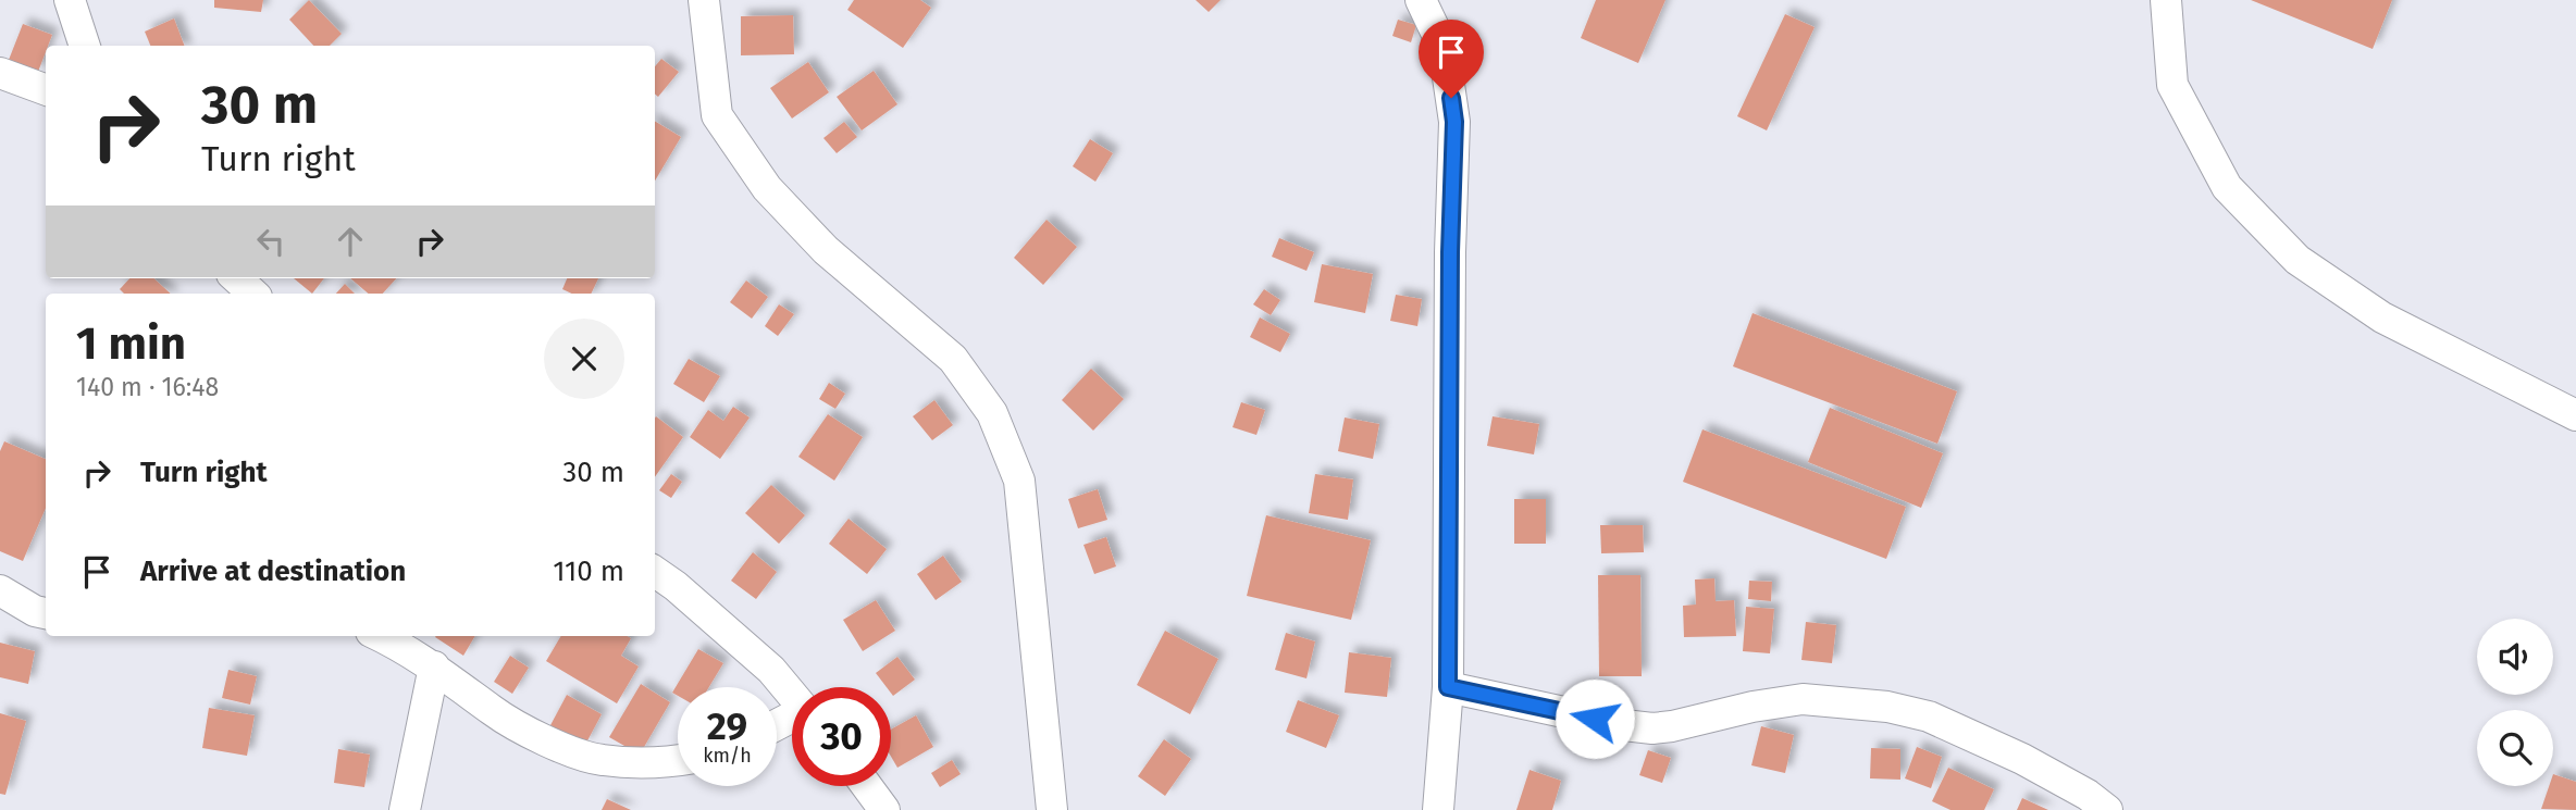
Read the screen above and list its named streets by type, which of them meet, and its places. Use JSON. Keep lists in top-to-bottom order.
{
  "page": {
    "turn": ["30 m", "Turn right"],
    "heading": ["1 min", "140 m · 16:48"],
    "list": [
      {
        "name": "Turn right",
        "value": "30 m"
      },
      {
        "name": "Arrive at destination",
        "value": "110 m"
      }
    ],
    "speed": "29 km/h",
    "limit": "30"
  }
}
